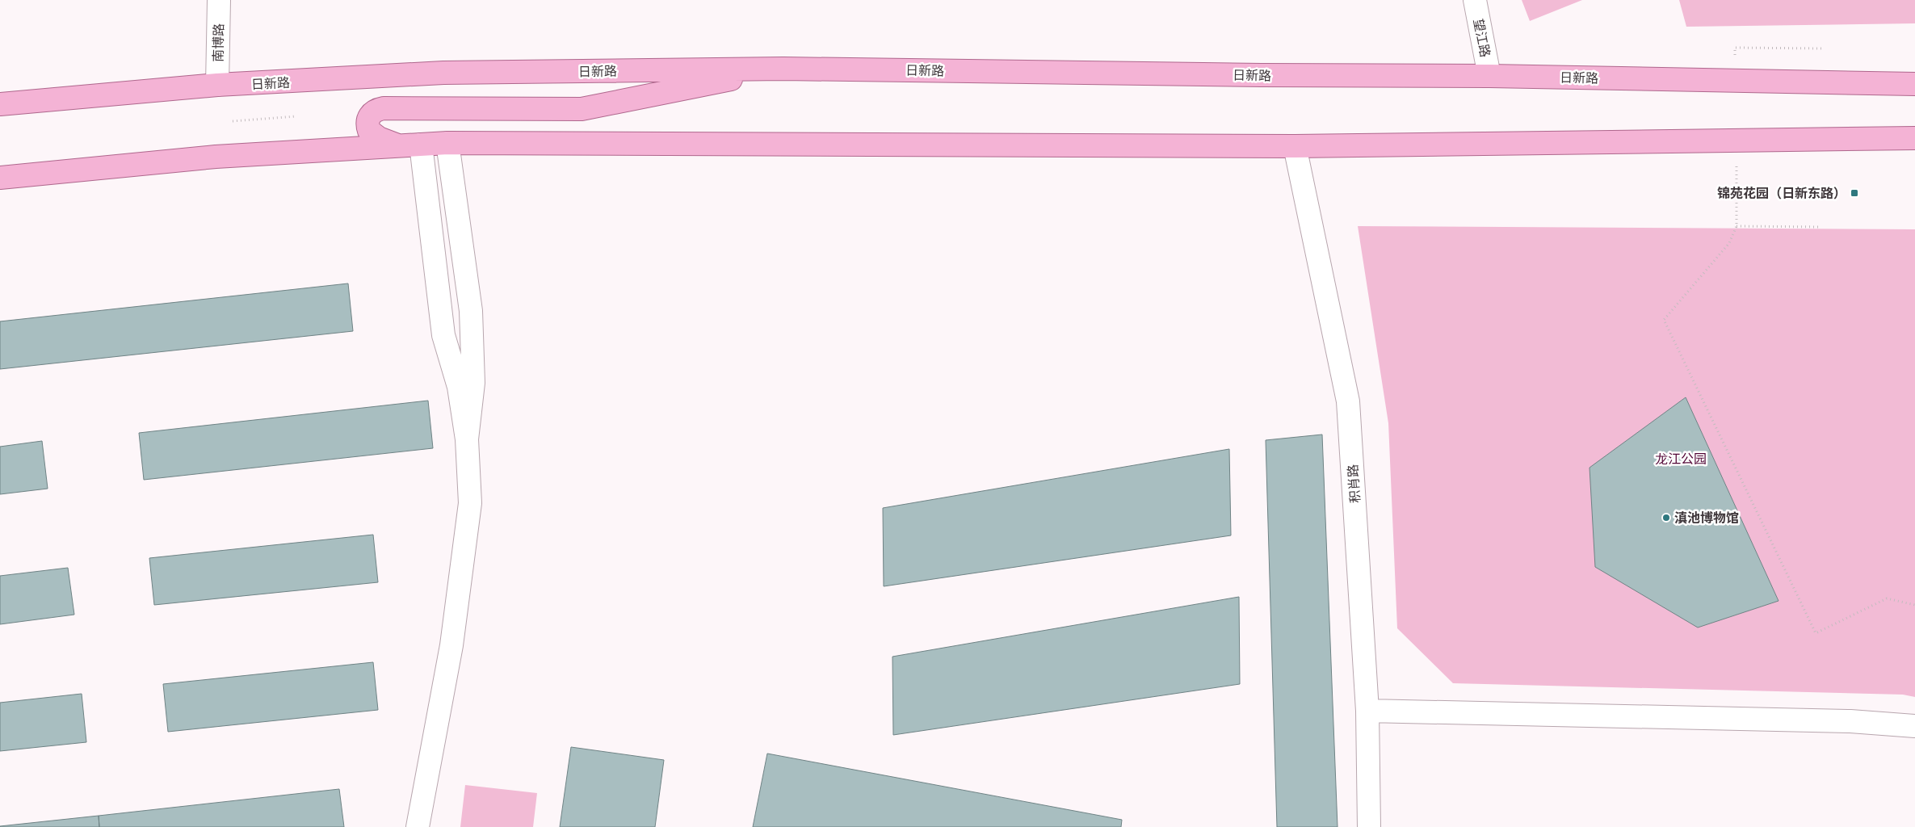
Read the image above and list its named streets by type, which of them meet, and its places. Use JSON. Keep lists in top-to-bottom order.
{
  "streets": {
    "main road": ["日新路"],
    "street": ["望江路", "南博路", "积肖路"]
  },
  "crossings": [
    ["望江路", "日新路"],
    ["南博路", "日新路"]
  ],
  "parks": ["龙江公园"],
  "places": {
    "transit": ["锦苑花园（日新东路）"],
    "other": ["滇池博物馆"]
  }
}
